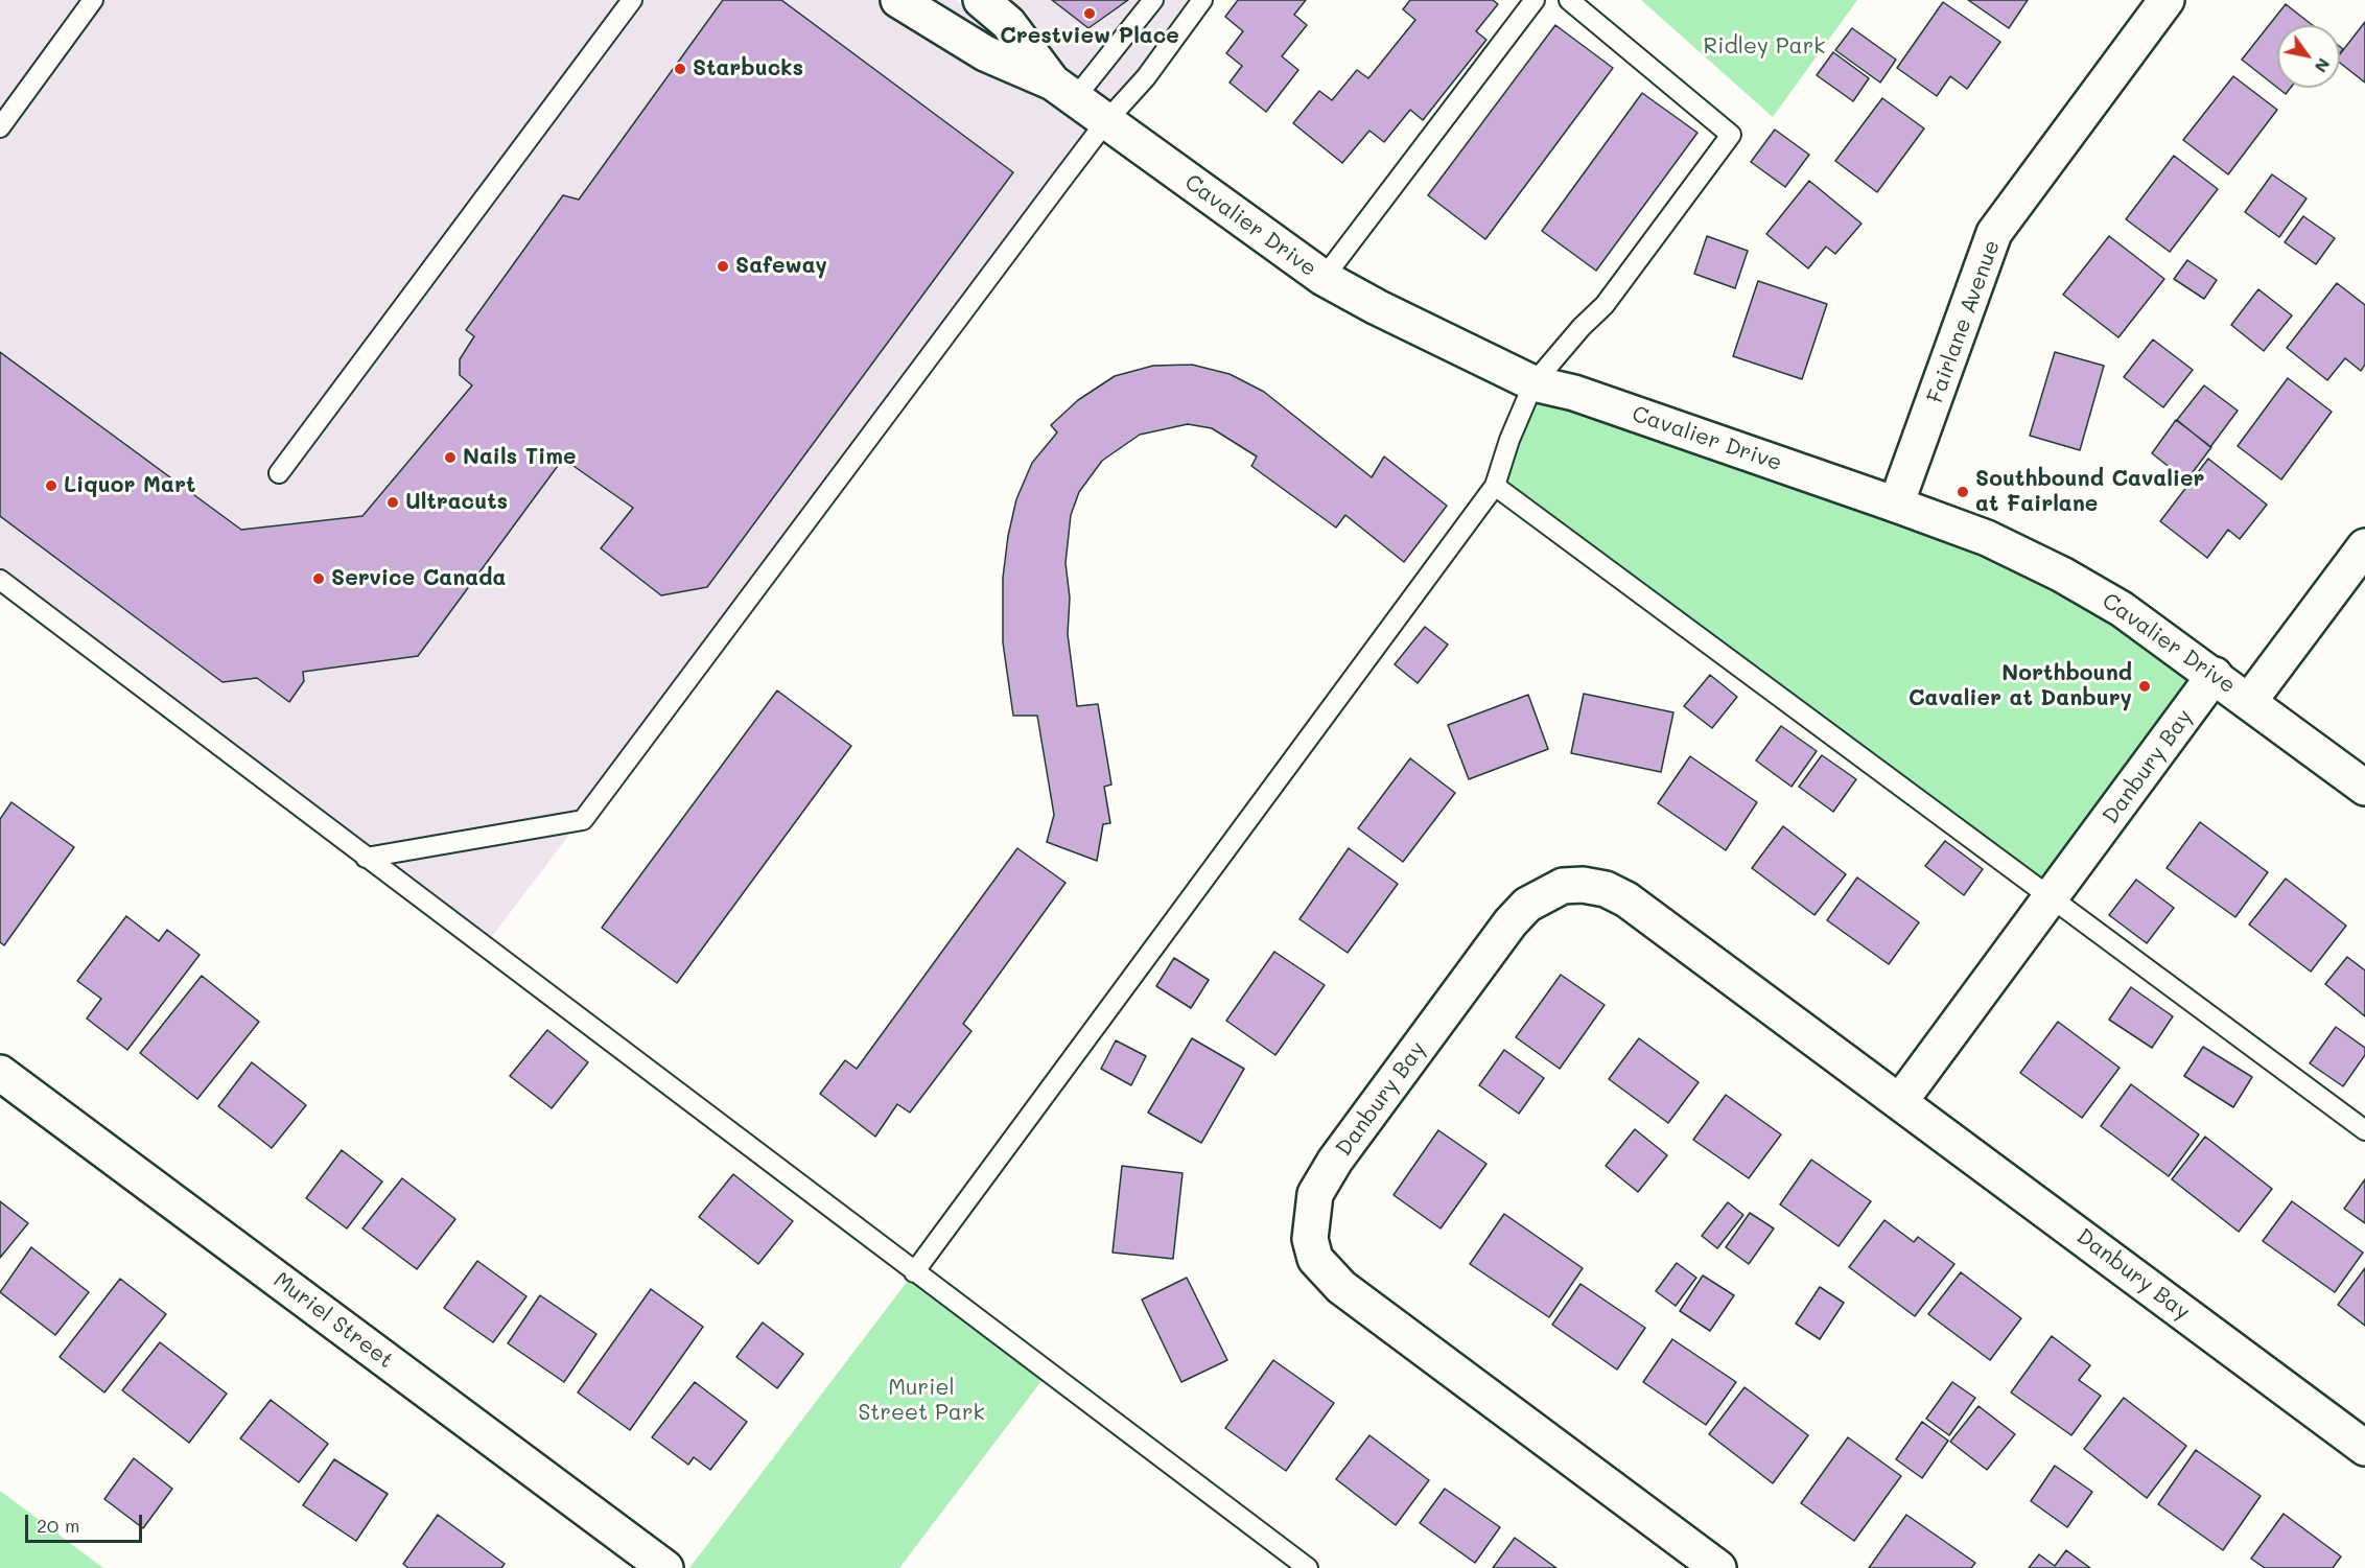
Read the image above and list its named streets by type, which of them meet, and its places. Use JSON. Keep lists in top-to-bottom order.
{
  "streets": {
    "street": [
      "Cavalier Drive",
      "Fairlane Avenue",
      "Danbury Bay",
      "Muriel Street"
    ]
  },
  "crossings": [
    ["Cavalier Drive", "Fairlane Avenue"],
    ["Cavalier Drive", "Danbury Bay"]
  ],
  "parks": ["Ridley Park", "Muriel Street Park"],
  "places": [
    "Crestview Place",
    "Starbucks",
    "Safeway",
    "Nails Time",
    "Liquor Mart",
    "Southbound Cavalier at Fairlane",
    "Ultracuts",
    "Service Canada",
    "Northbound Cavalier at Danbury"
  ],
  "scale_bar": "20 m",
  "north": "bottom right"
}
